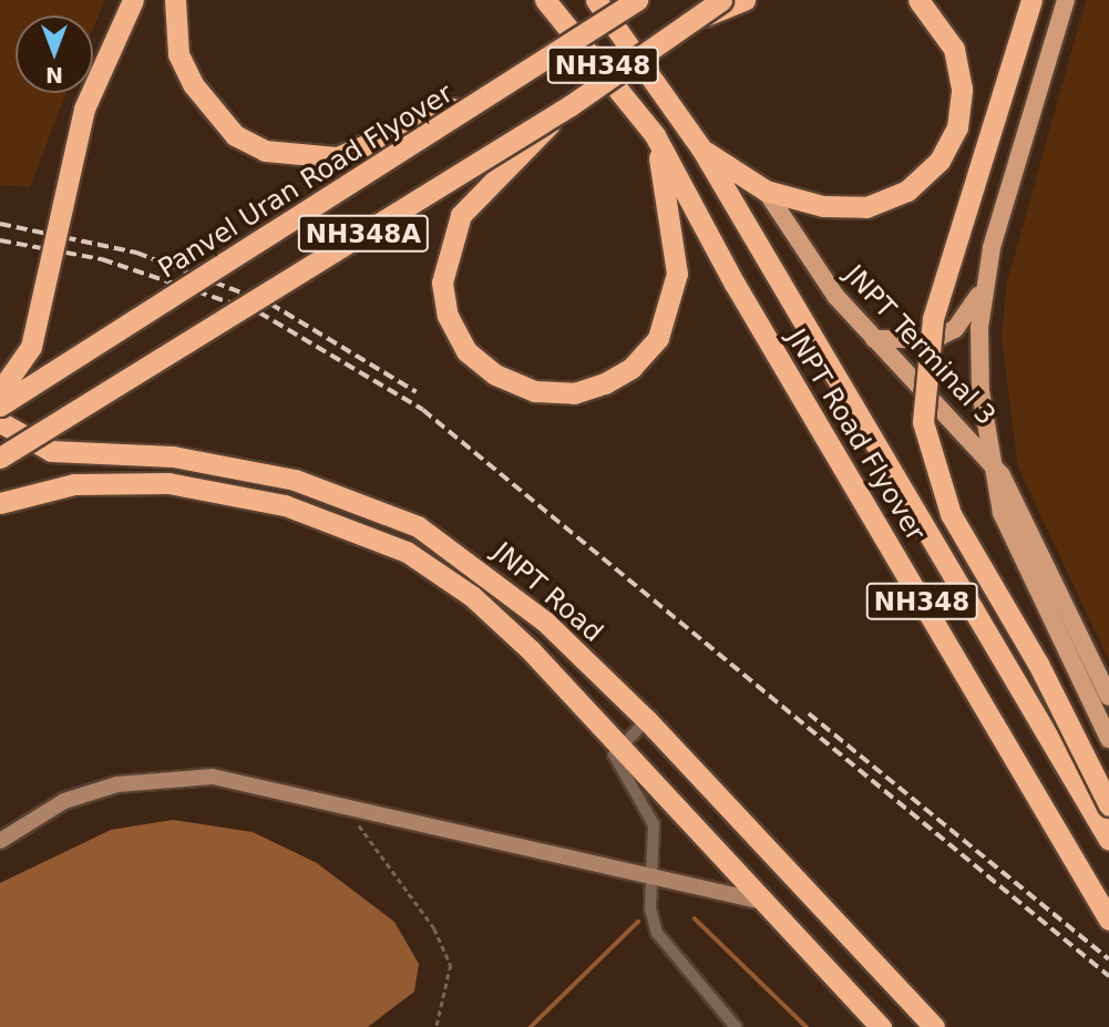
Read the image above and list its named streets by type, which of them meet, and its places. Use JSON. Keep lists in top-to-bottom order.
{
  "streets": {
    "highway": [
      "NH348",
      "Panvel Uran Road Flyover",
      "NH348A",
      "JNPT Road Flyover",
      "JNPT Road"
    ],
    "main road": ["JNPT Terminal 3"]
  },
  "crossings": [
    ["NH348", "JNPT Road Flyover"]
  ],
  "north": "bottom"
}
